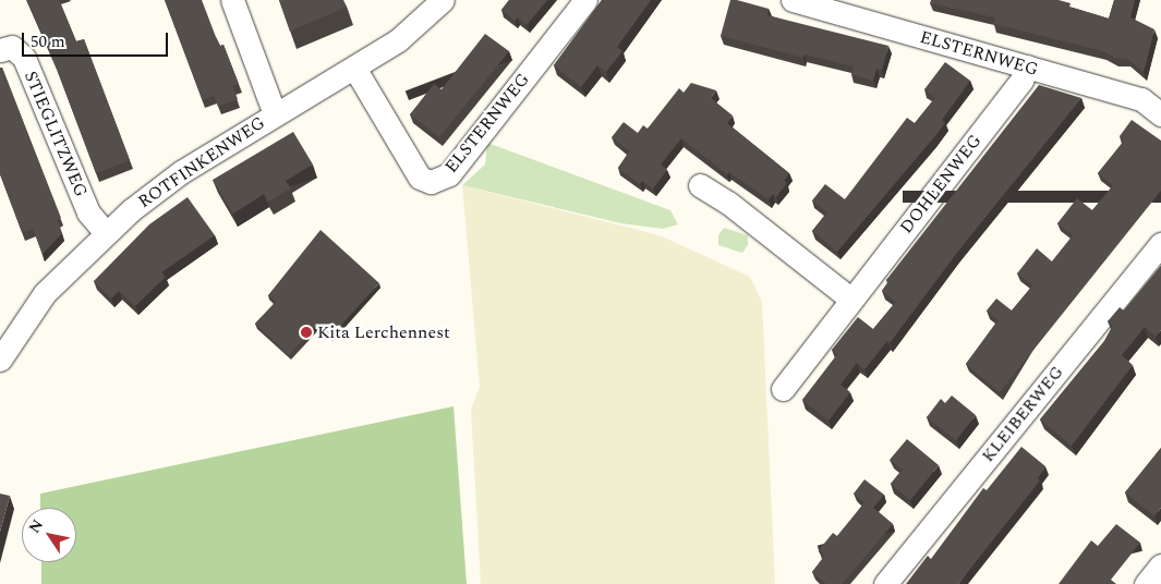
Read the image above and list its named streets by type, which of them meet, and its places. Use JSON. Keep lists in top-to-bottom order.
{
  "streets": {
    "street": [
      "ELSTERNWEG",
      "STIEGLITZWEG",
      "ROTFINKENWEG",
      "DOHLENWEG",
      "KLEIBERWEG"
    ]
  },
  "crossings": [
    ["ELSTERNWEG", "ROTFINKENWEG"],
    ["ELSTERNWEG", "DOHLENWEG"],
    ["STIEGLITZWEG", "ROTFINKENWEG"]
  ],
  "places": ["Kita Lerchennest"],
  "scale_bar": "50 m",
  "north": "top left"
}
